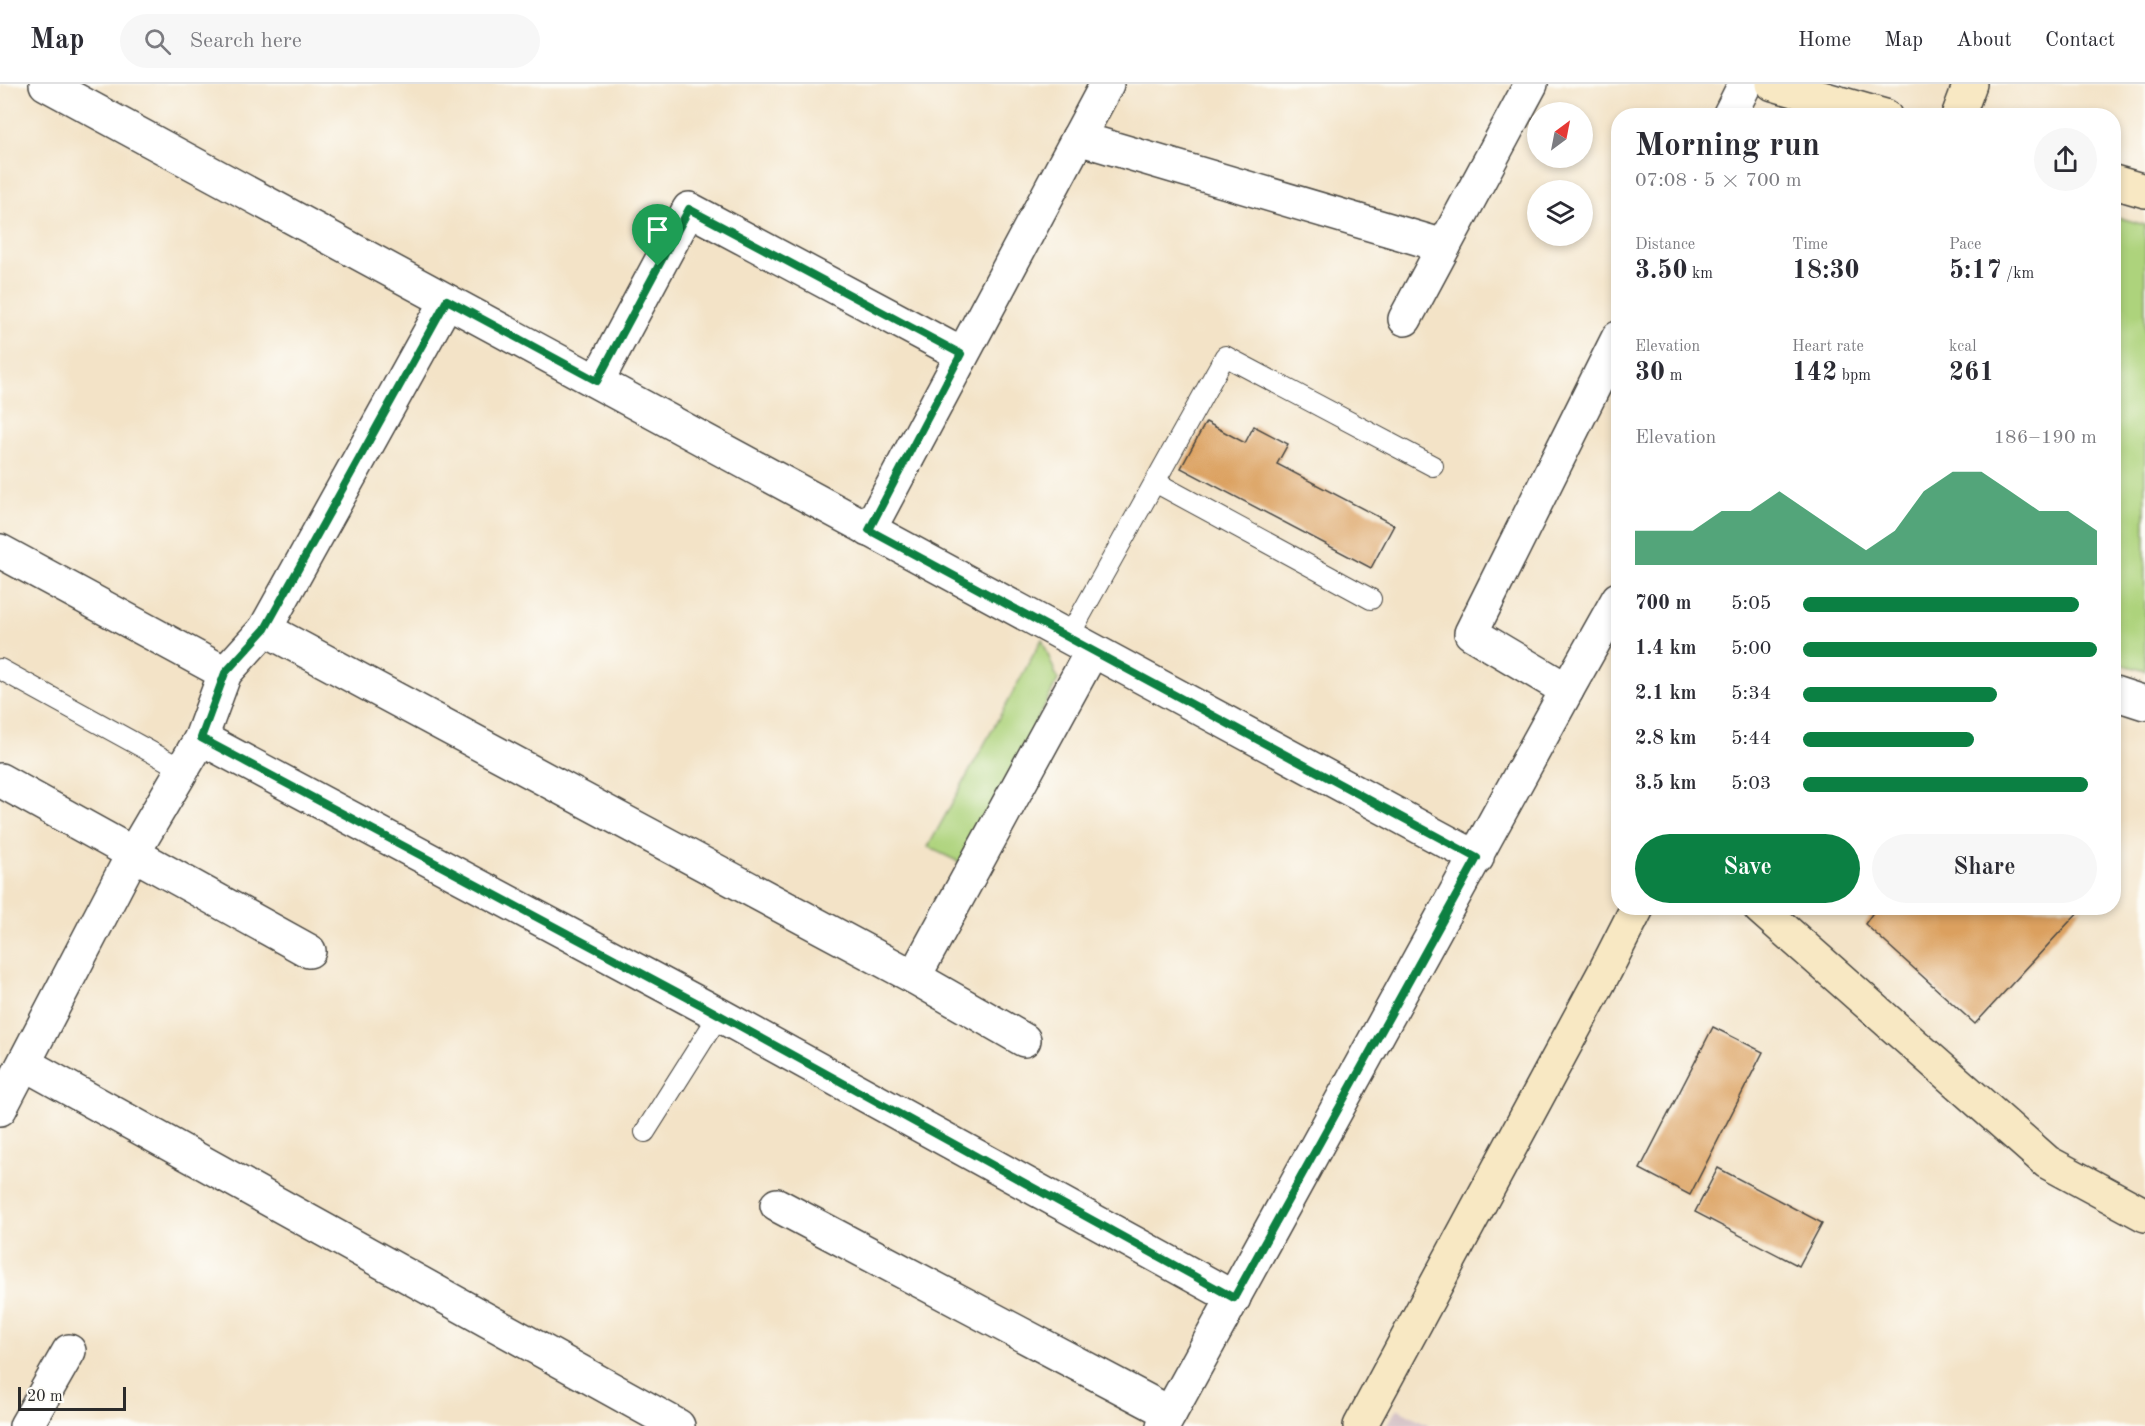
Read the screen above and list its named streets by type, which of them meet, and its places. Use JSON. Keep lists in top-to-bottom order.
{
  "scale_bar": "20 m",
  "north": "top right",
  "page": {
    "header": "Map",
    "search": "Search here",
    "nav": [
      "Home",
      "Map",
      "About",
      "Contact"
    ],
    "heading": ["Morning run", "07:08 · 5 × 700 m"],
    "stats": [
      ["Distance", "3.50 km"],
      ["Time", "18:30"],
      ["Pace", "5:17 /km"],
      ["Elevation", "30 m"],
      ["Heart rate", "142 bpm"],
      ["kcal", "261"]
    ],
    "chart": ["Elevation", "186–190 m"],
    "list": [
      {
        "name": "700 m",
        "note": "5:05"
      },
      {
        "name": "1.4 km",
        "note": "5:00"
      },
      {
        "name": "2.1 km",
        "note": "5:34"
      },
      {
        "name": "2.8 km",
        "note": "5:44"
      },
      {
        "name": "3.5 km",
        "note": "5:03"
      }
    ],
    "buttons": ["Save", "Share"],
    "scale": "20 m"
  }
}
